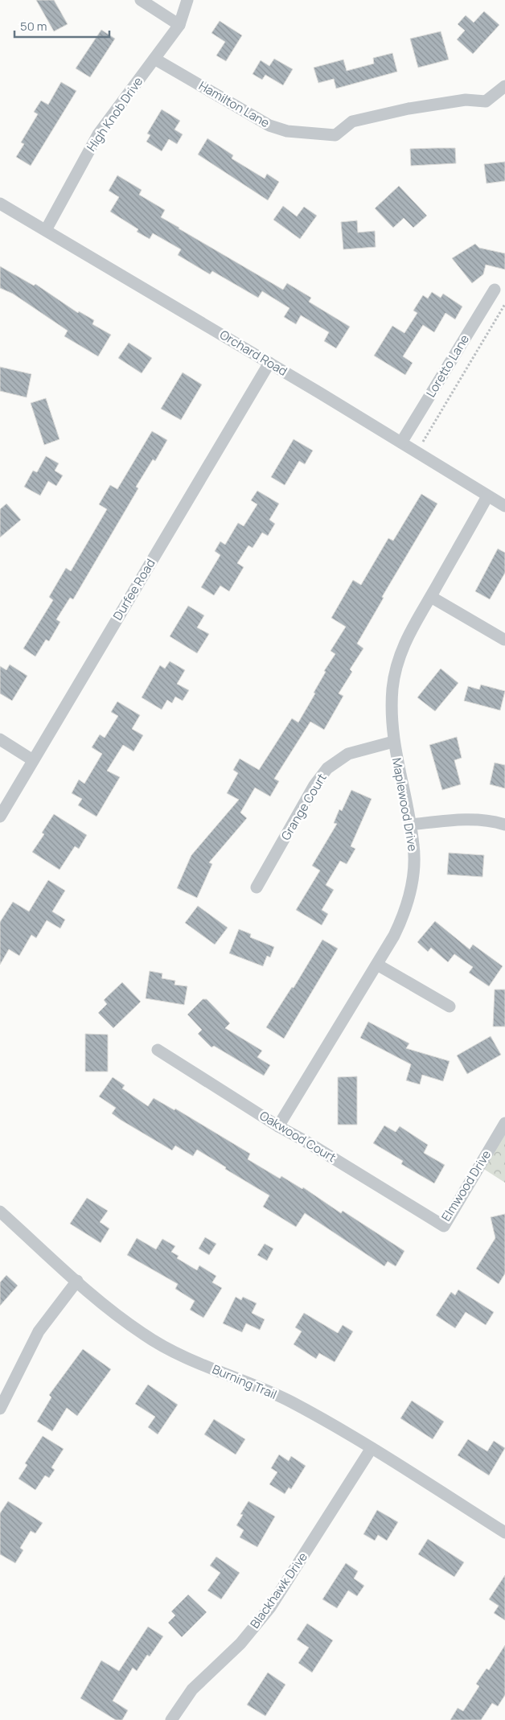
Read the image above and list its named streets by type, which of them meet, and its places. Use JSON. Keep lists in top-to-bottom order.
{
  "streets": {
    "street": [
      "Hamilton Lane",
      "High Knob Drive",
      "Orchard Road",
      "Loretto Lane",
      "Durfee Road",
      "Maplewood Drive",
      "Grange Court",
      "Oakwood Court",
      "Elmwood Drive",
      "Burning Trail",
      "Blackhawk Drive"
    ]
  },
  "crossings": [
    ["Hamilton Lane", "High Knob Drive"],
    ["High Knob Drive", "Orchard Road"],
    ["Orchard Road", "Loretto Lane"],
    ["Orchard Road", "Durfee Road"],
    ["Orchard Road", "Maplewood Drive"],
    ["Maplewood Drive", "Grange Court"],
    ["Maplewood Drive", "Oakwood Court"],
    ["Oakwood Court", "Elmwood Drive"],
    ["Burning Trail", "Blackhawk Drive"]
  ],
  "scale_bar": "50 m"
}
